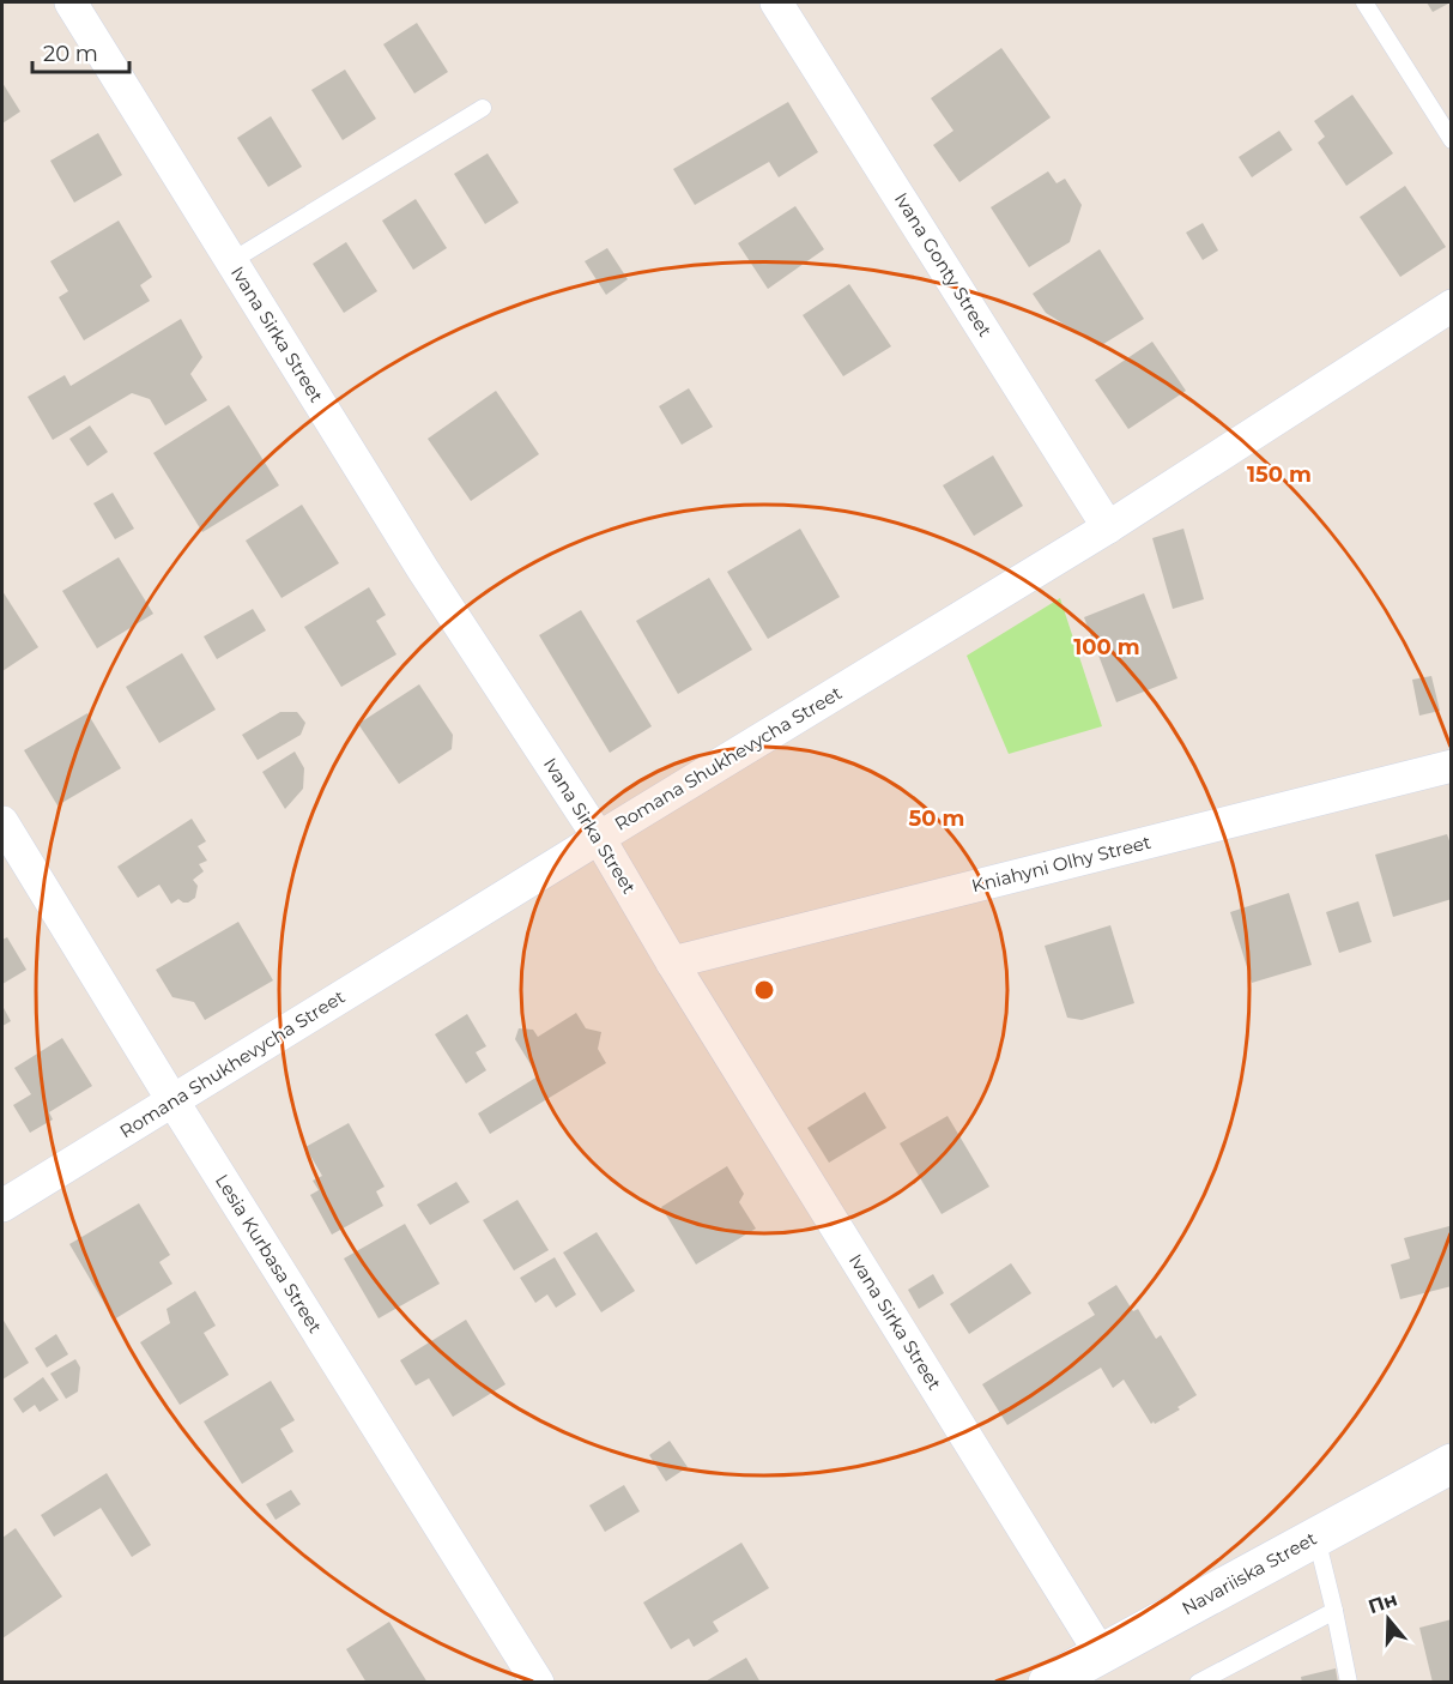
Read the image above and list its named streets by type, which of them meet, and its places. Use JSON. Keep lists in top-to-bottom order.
{
  "streets": {
    "street": [
      "Ivana Gonty Street",
      "Ivana Sirka Street",
      "Romana Shukhevycha Street",
      "Kniahyni Olhy Street",
      "Lesia Kurbasa Street",
      "Navariiska Street"
    ]
  },
  "crossings": [
    ["Ivana Gonty Street", "Romana Shukhevycha Street"],
    ["Ivana Sirka Street", "Romana Shukhevycha Street"],
    ["Ivana Sirka Street", "Kniahyni Olhy Street"],
    ["Ivana Sirka Street", "Navariiska Street"],
    ["Romana Shukhevycha Street", "Lesia Kurbasa Street"]
  ],
  "scale_bar": "20 m",
  "north": "top",
  "rings": ["150 m", "100 m", "50 m"]
}
